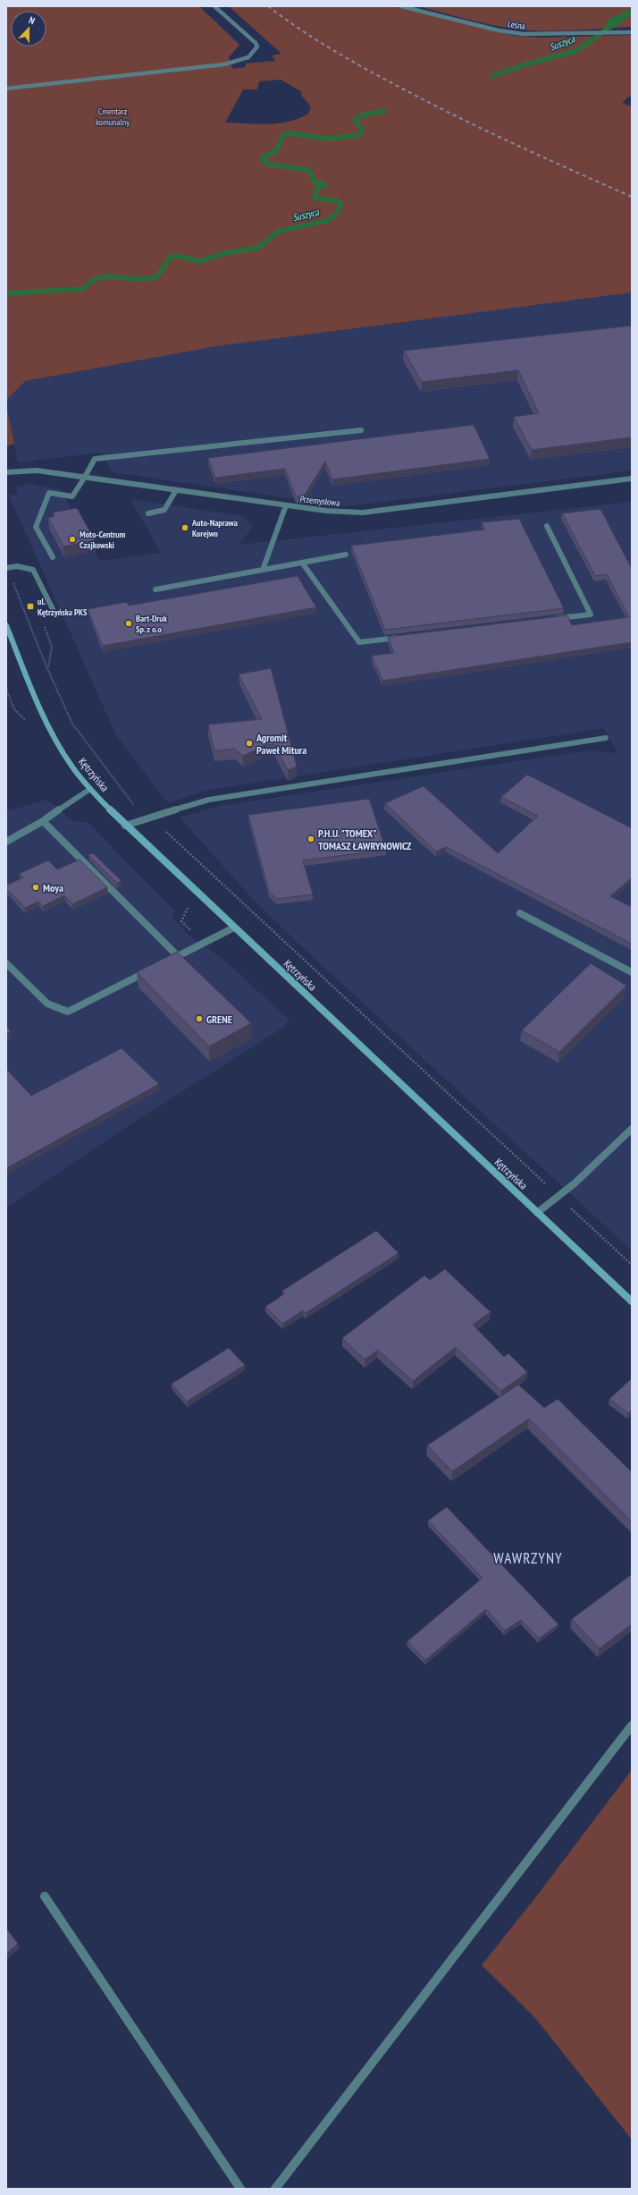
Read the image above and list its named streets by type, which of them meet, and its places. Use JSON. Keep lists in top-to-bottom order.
{
  "streets": {
    "main road": ["Kętrzyńska"],
    "street": ["Leśna", "Przemysłowa"]
  },
  "districts": ["WAWRZYNY"],
  "water": ["Suszyca"],
  "parks": ["Cmentarz komunalny"],
  "places": {
    "other": [
      "Auto-Naprawa Korejwo",
      "Moto-Centrum Czajkowski",
      "Bart-Druk Sp. z o.o",
      "Agromit Paweł Mitura",
      "P.H.U. \"TOMEX\" TOMASZ ŁAWRYNOWICZ",
      "Moya",
      "GRENE"
    ],
    "transit": ["ul. Kętrzyńska PKS"]
  },
  "north": "top"
}
